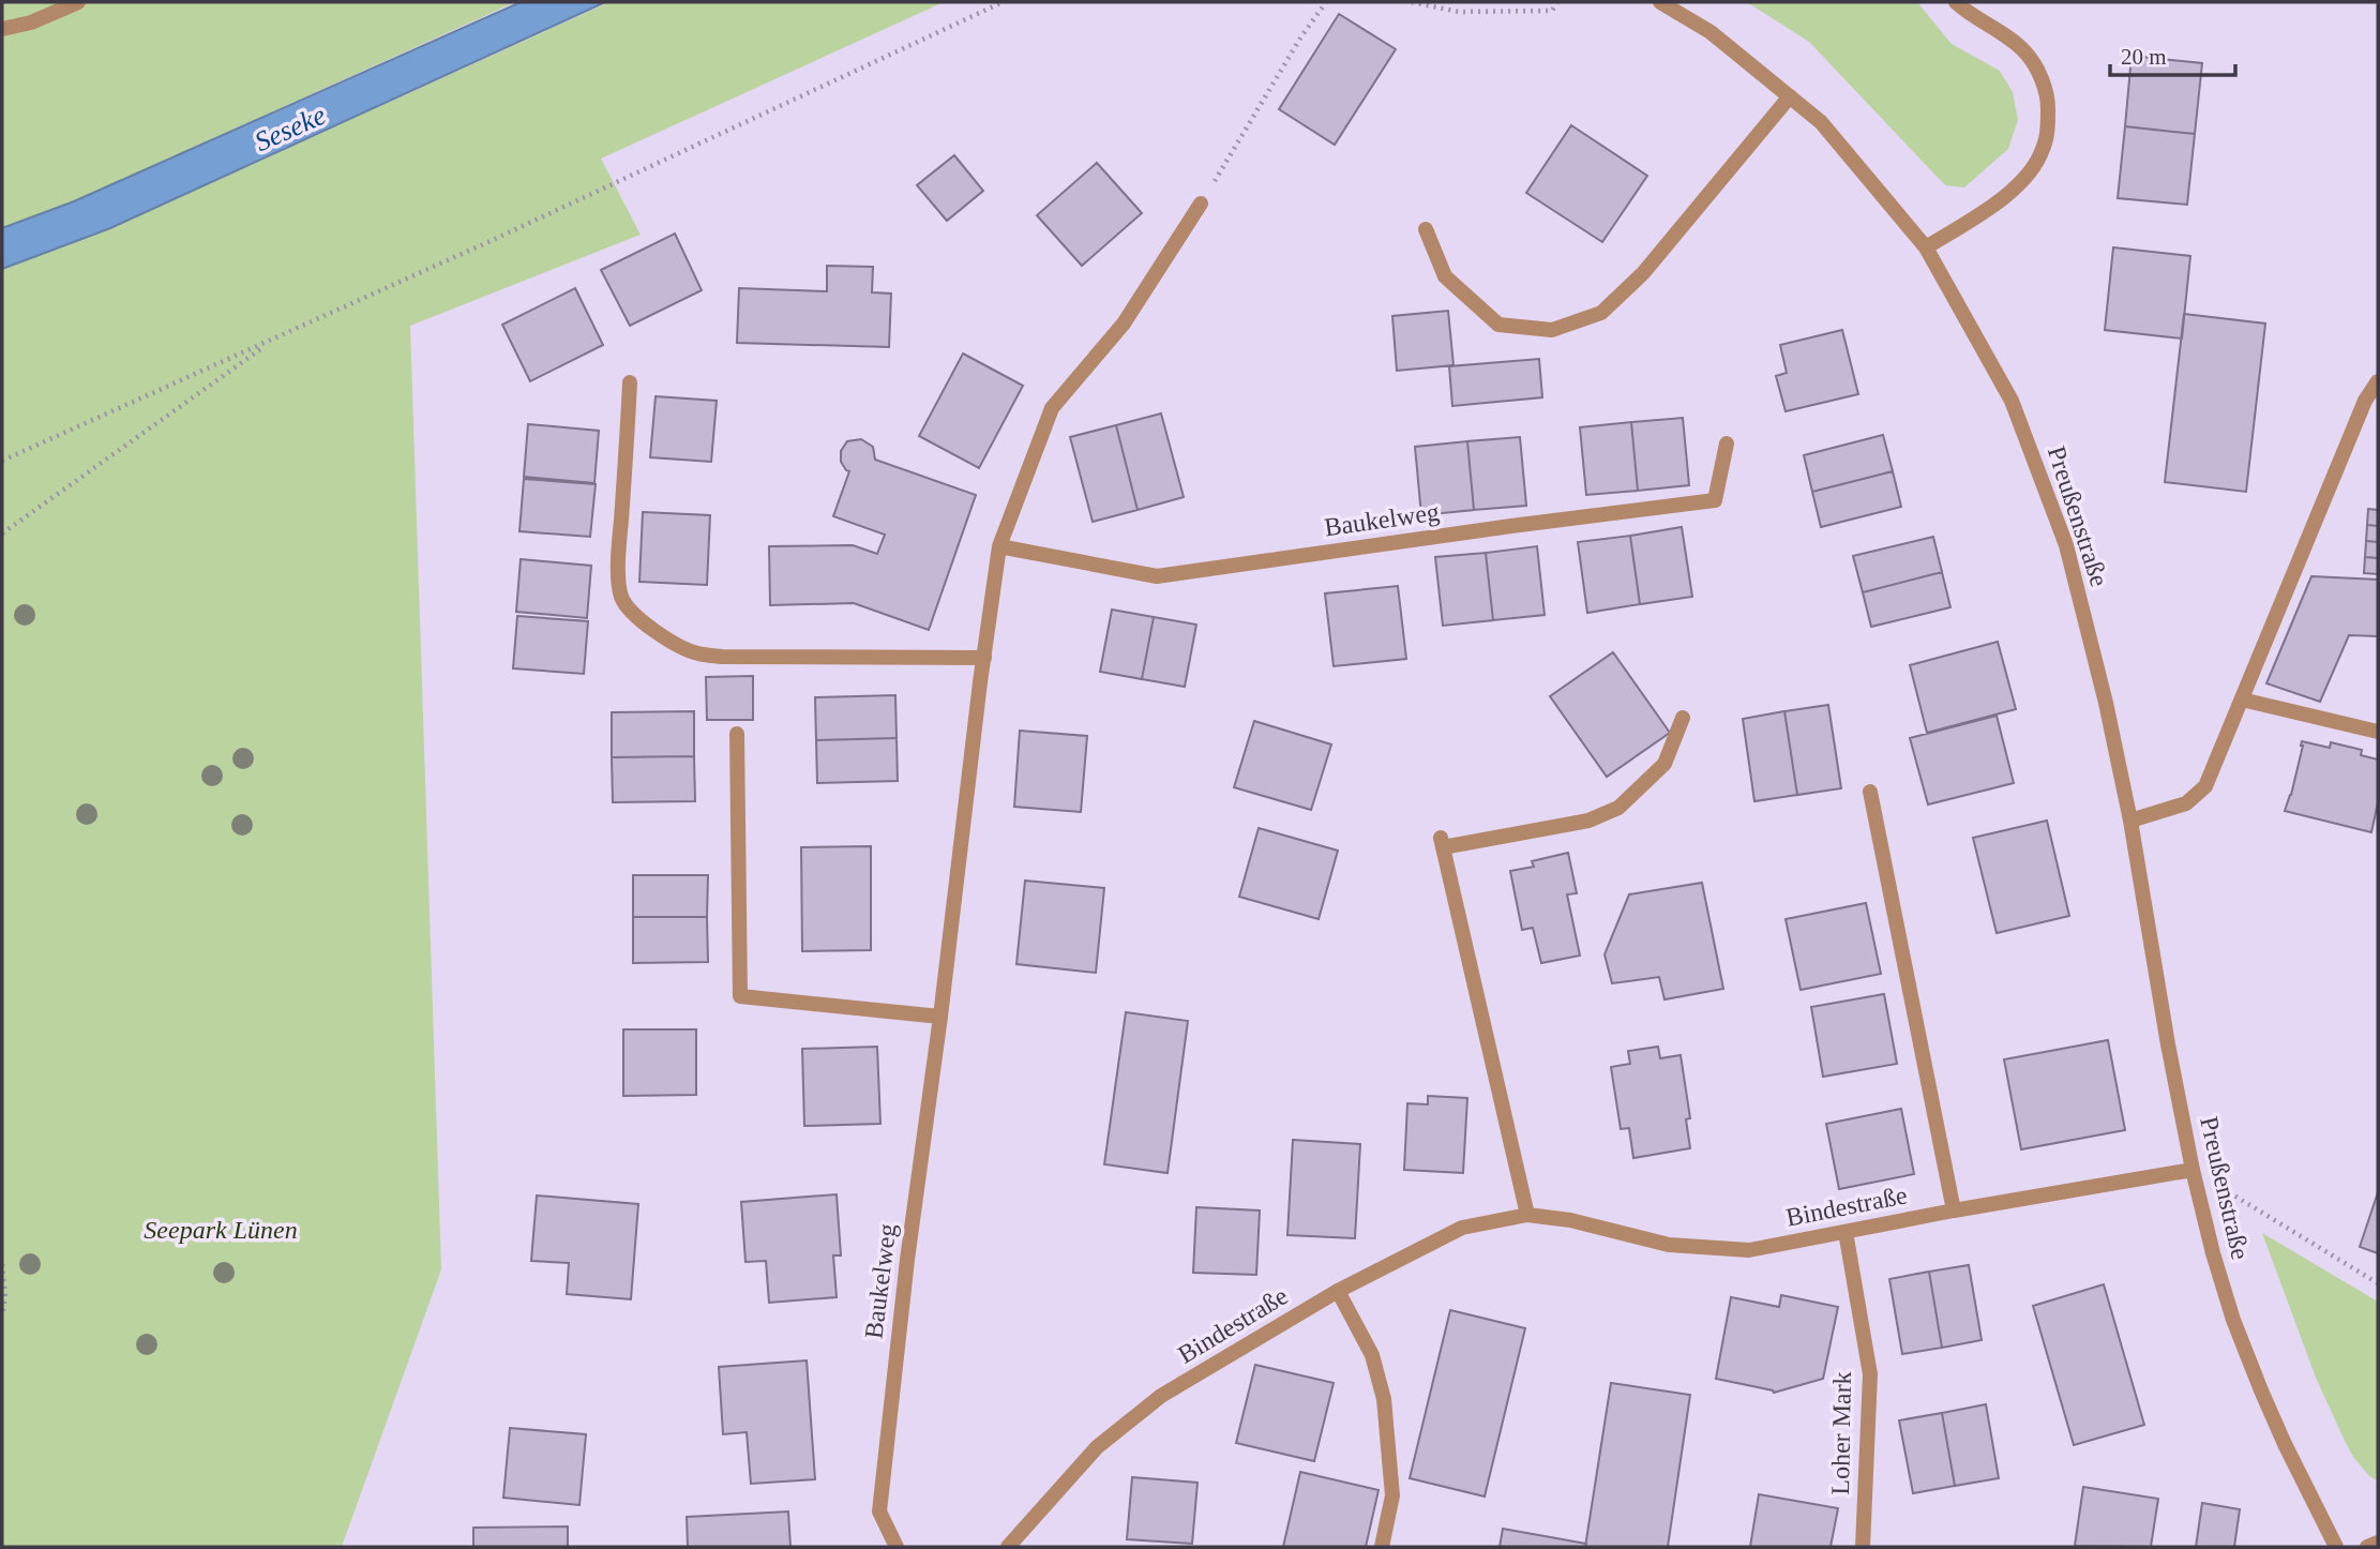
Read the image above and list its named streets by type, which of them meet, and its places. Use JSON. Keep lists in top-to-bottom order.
{
  "streets": {
    "street": [
      "Preußenstraße",
      "Baukelweg",
      "Bindestraße",
      "Loher Mark"
    ]
  },
  "crossings": [
    ["Preußenstraße", "Bindestraße"],
    ["Bindestraße", "Loher Mark"]
  ],
  "water": ["Seseke"],
  "parks": ["Seepark Lünen"],
  "scale_bar": "20 m"
}
